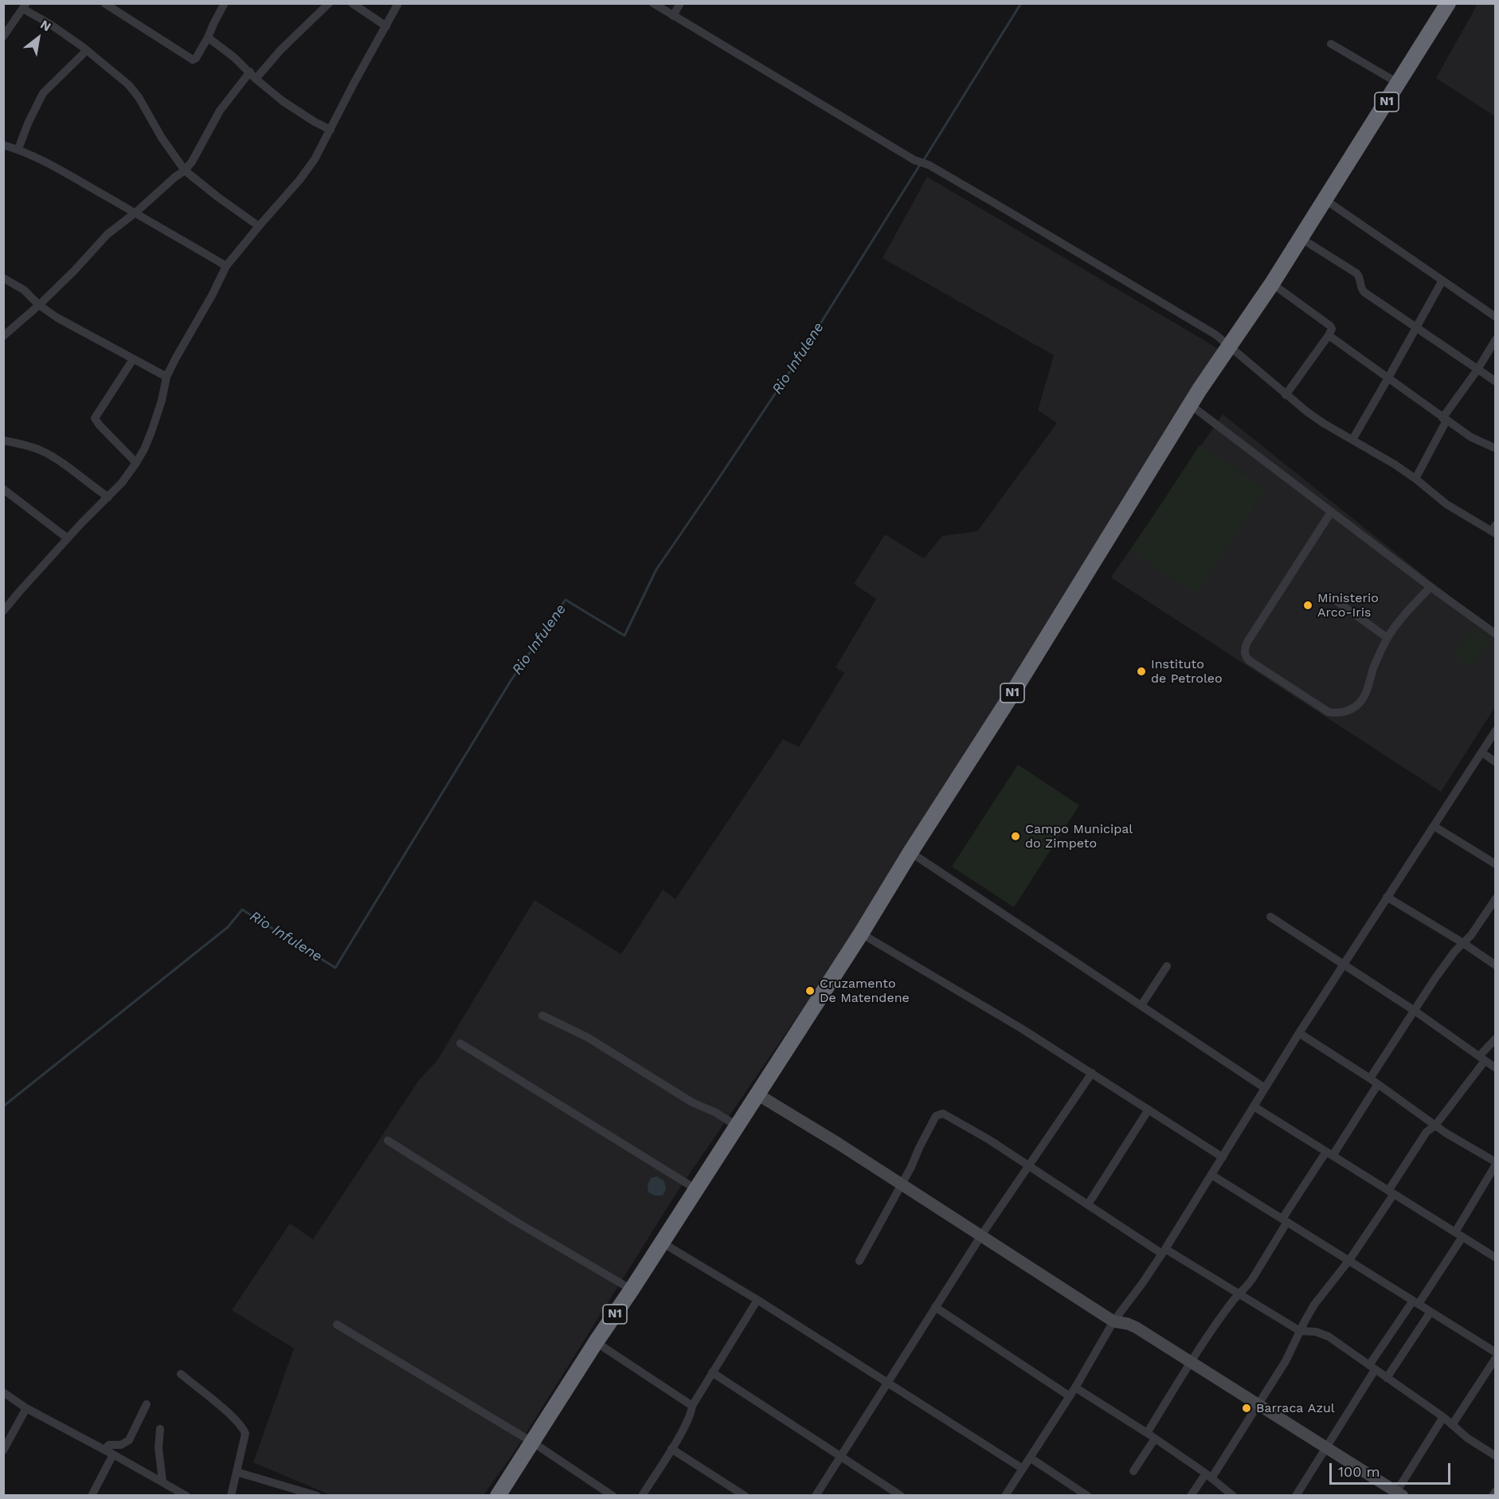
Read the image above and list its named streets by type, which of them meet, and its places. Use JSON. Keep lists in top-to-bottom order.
{
  "streets": {
    "highway": ["N1"]
  },
  "water": ["Rio Infulene"],
  "places": [
    "Ministerio Arco-Iris",
    "Instituto de Petroleo",
    "Campo Municipal do Zimpeto",
    "Cruzamento De Matendene",
    "Barraca Azul"
  ],
  "scale_bar": "100 m",
  "north": "top right"
}
